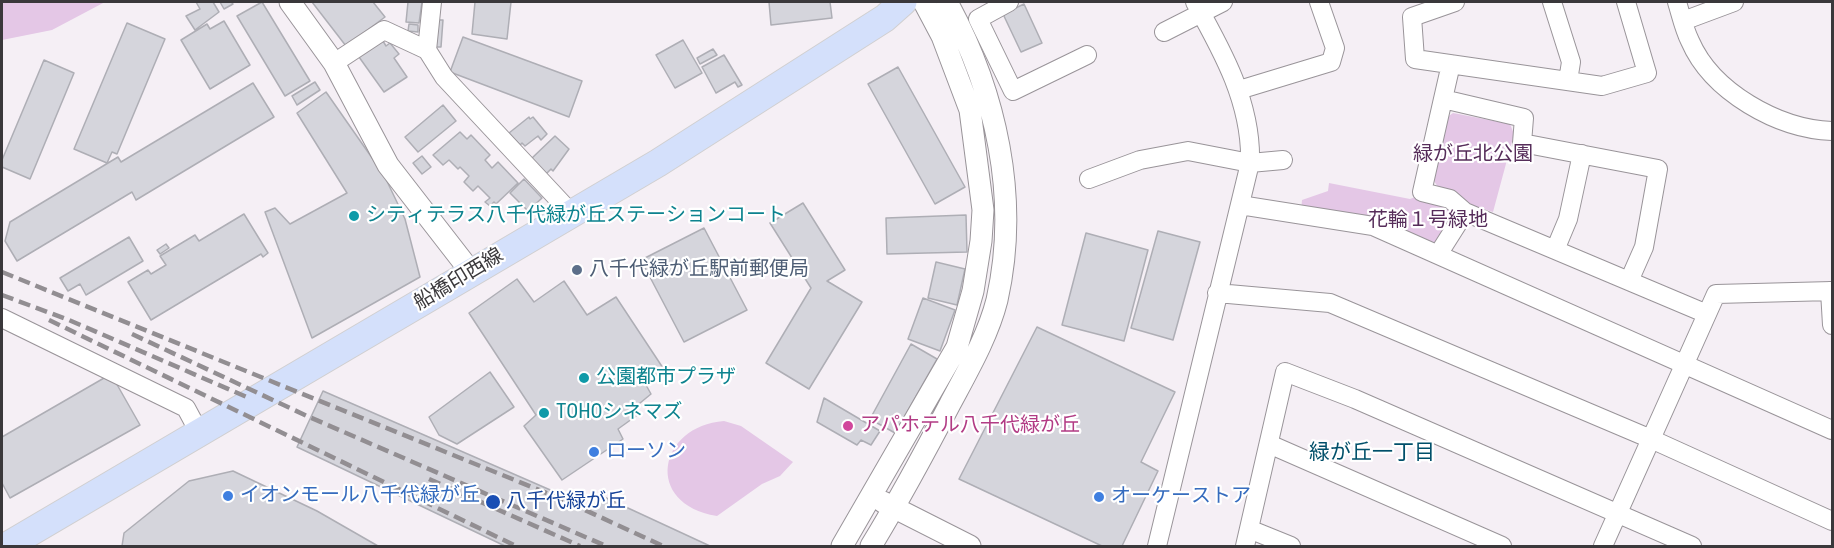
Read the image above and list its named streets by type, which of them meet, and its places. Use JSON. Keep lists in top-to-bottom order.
{
  "streets": {
    "main road": ["船橋印西線"]
  },
  "districts": ["緑が丘一丁目"],
  "parks": ["緑が丘北公園", "花輪１号緑地"],
  "places": [
    "シティテラス八千代緑が丘ステーションコート",
    "八千代緑が丘駅前郵便局",
    "公園都市プラザ",
    "TOHOシネマズ",
    "アパホテル八千代緑が丘",
    "ローソン",
    "イオンモール八千代緑が丘",
    "オーケーストア",
    "八千代緑が丘"
  ]
}
